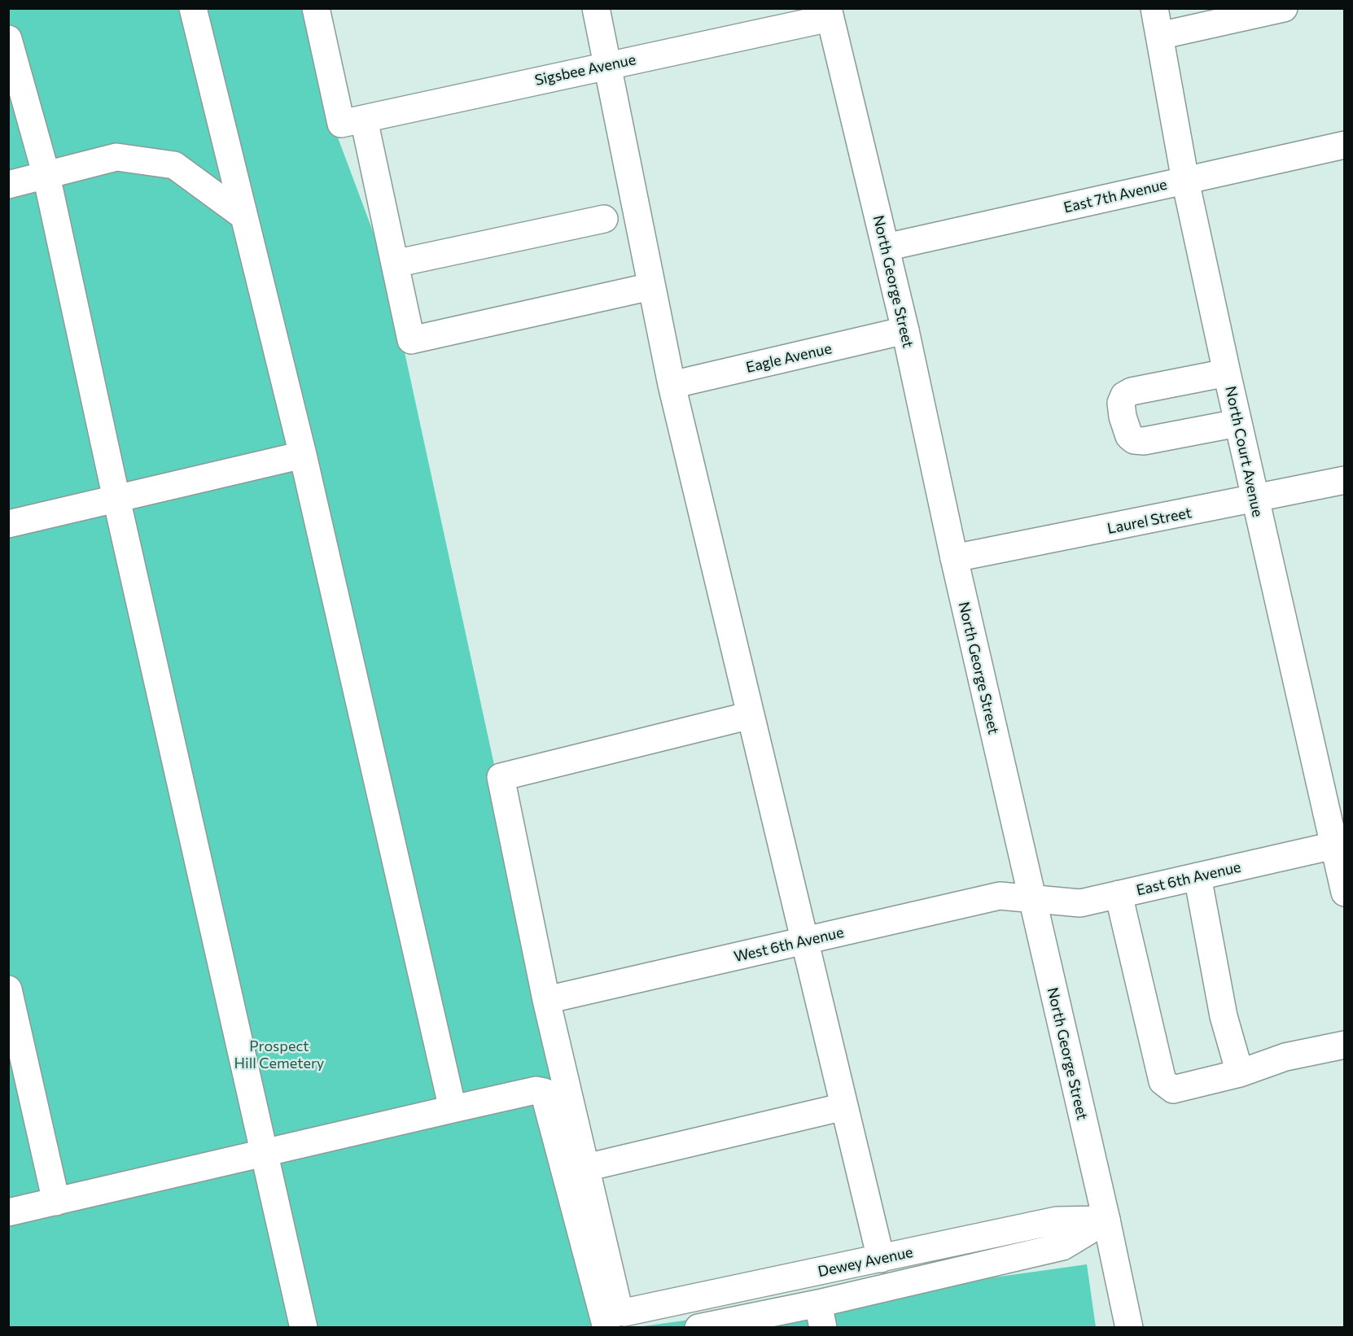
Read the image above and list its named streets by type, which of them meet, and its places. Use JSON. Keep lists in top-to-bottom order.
{
  "streets": {
    "street": [
      "Sigsbee Avenue",
      "East 7th Avenue",
      "North George Street",
      "Eagle Avenue",
      "North Court Avenue",
      "Laurel Street",
      "East 6th Avenue",
      "West 6th Avenue",
      "Dewey Avenue"
    ]
  },
  "crossings": [
    ["Sigsbee Avenue", "North George Street"],
    ["East 7th Avenue", "North George Street"],
    ["East 7th Avenue", "North Court Avenue"],
    ["North George Street", "Eagle Avenue"],
    ["North George Street", "Laurel Street"],
    ["North George Street", "East 6th Avenue"],
    ["North George Street", "West 6th Avenue"],
    ["North George Street", "Dewey Avenue"],
    ["North Court Avenue", "Laurel Street"],
    ["North Court Avenue", "East 6th Avenue"],
    ["East 6th Avenue", "West 6th Avenue"]
  ],
  "parks": ["Prospect Hill Cemetery"]
}
